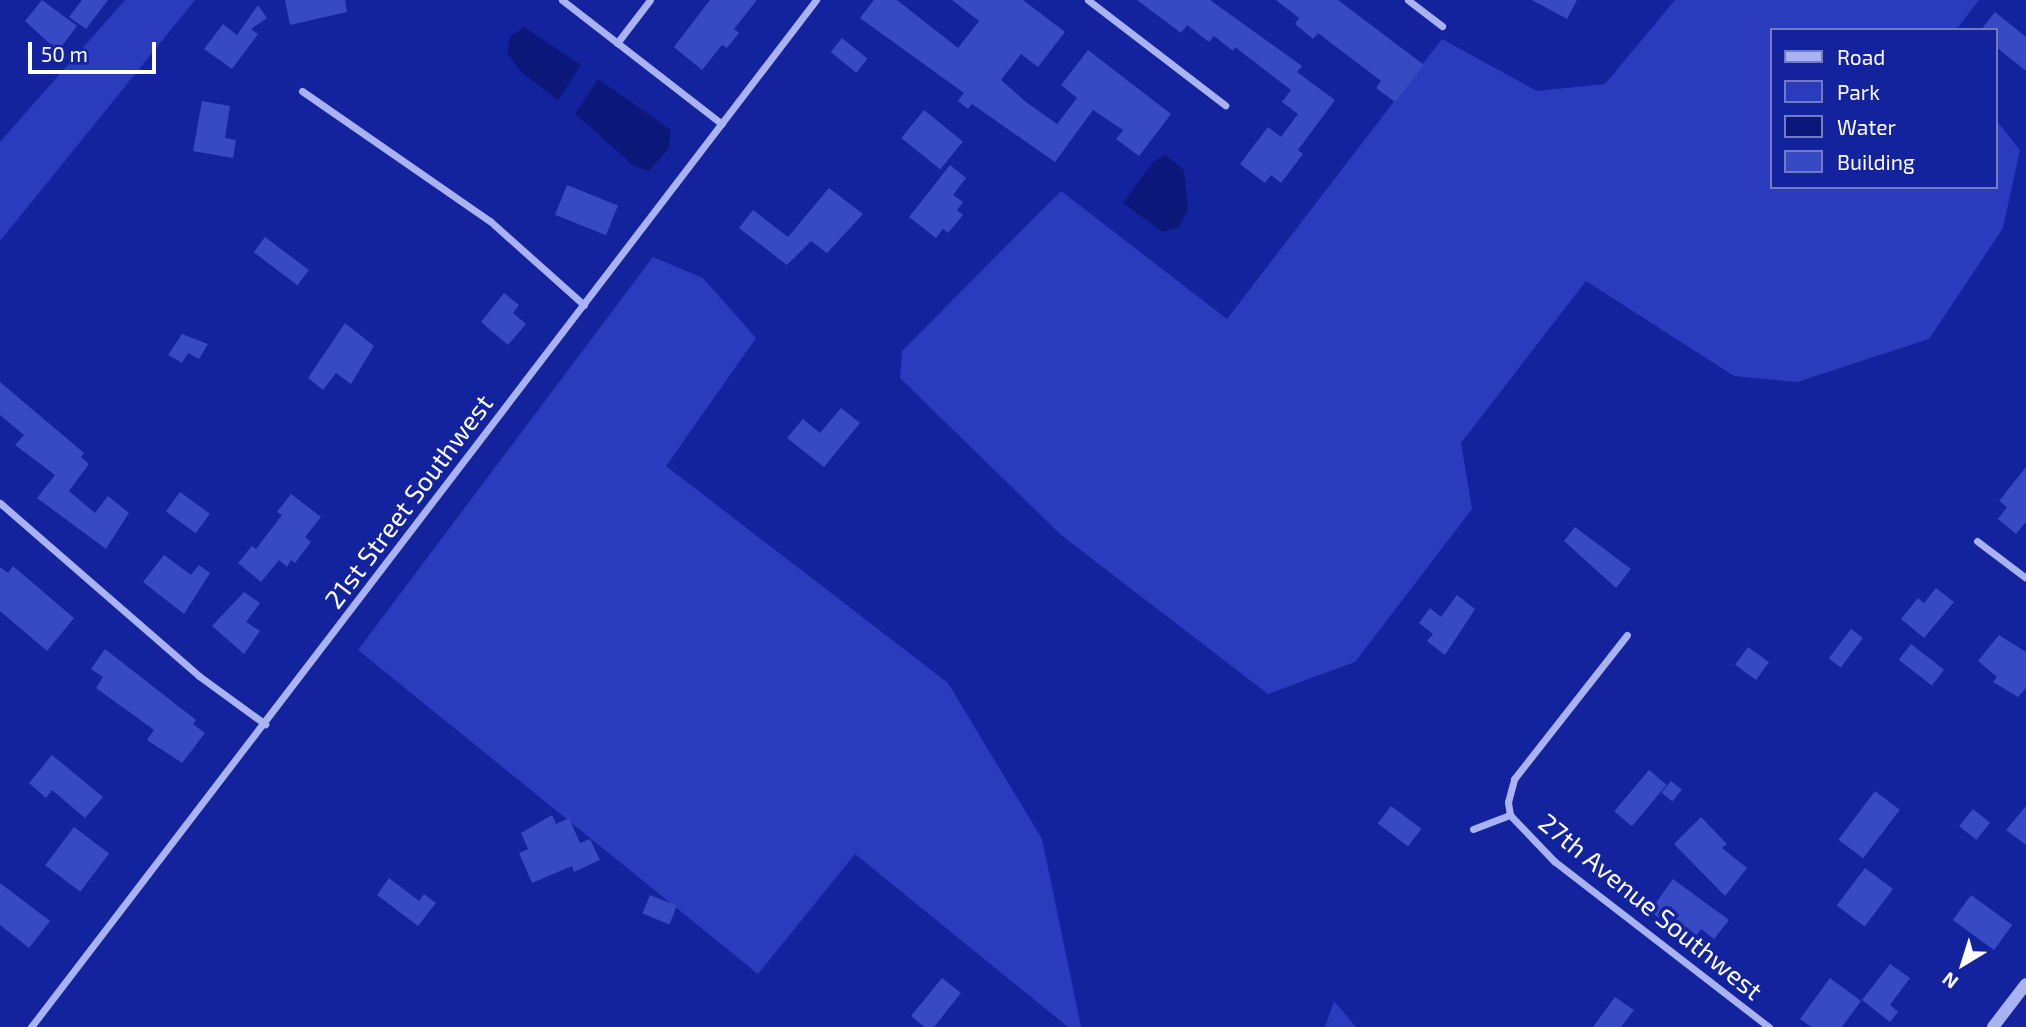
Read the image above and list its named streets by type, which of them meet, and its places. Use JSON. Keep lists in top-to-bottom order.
{
  "streets": {
    "street": ["21st Street Southwest", "27th Avenue Southwest"]
  },
  "legend": [
    "Road",
    "Park",
    "Water",
    "Building"
  ],
  "scale_bar": "50 m",
  "north": "bottom left"
}
